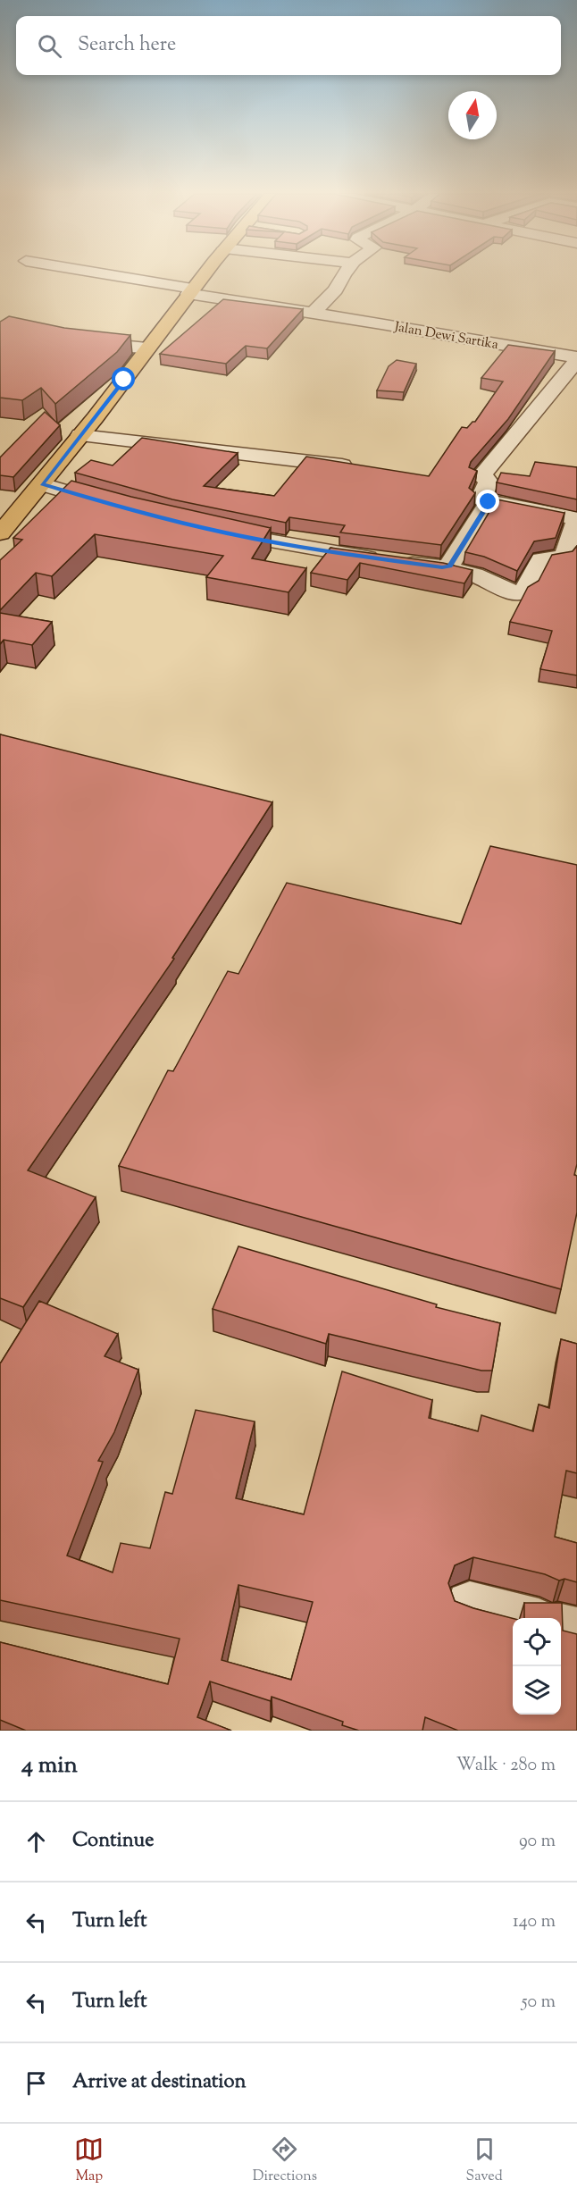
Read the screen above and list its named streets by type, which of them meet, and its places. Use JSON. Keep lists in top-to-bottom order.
{
  "streets": {
    "street": ["Jalan Dewi Sartika"]
  },
  "north": "top",
  "page": {
    "search": "Search here",
    "heading": ["4 min", "Walk · 280 m"],
    "list": [
      ["Continue", "90 m"],
      ["Turn left", "140 m"],
      ["Turn left", "50 m"],
      "Arrive at destination"
    ],
    "nav": ["Map", "Directions", "Saved"]
  }
}
